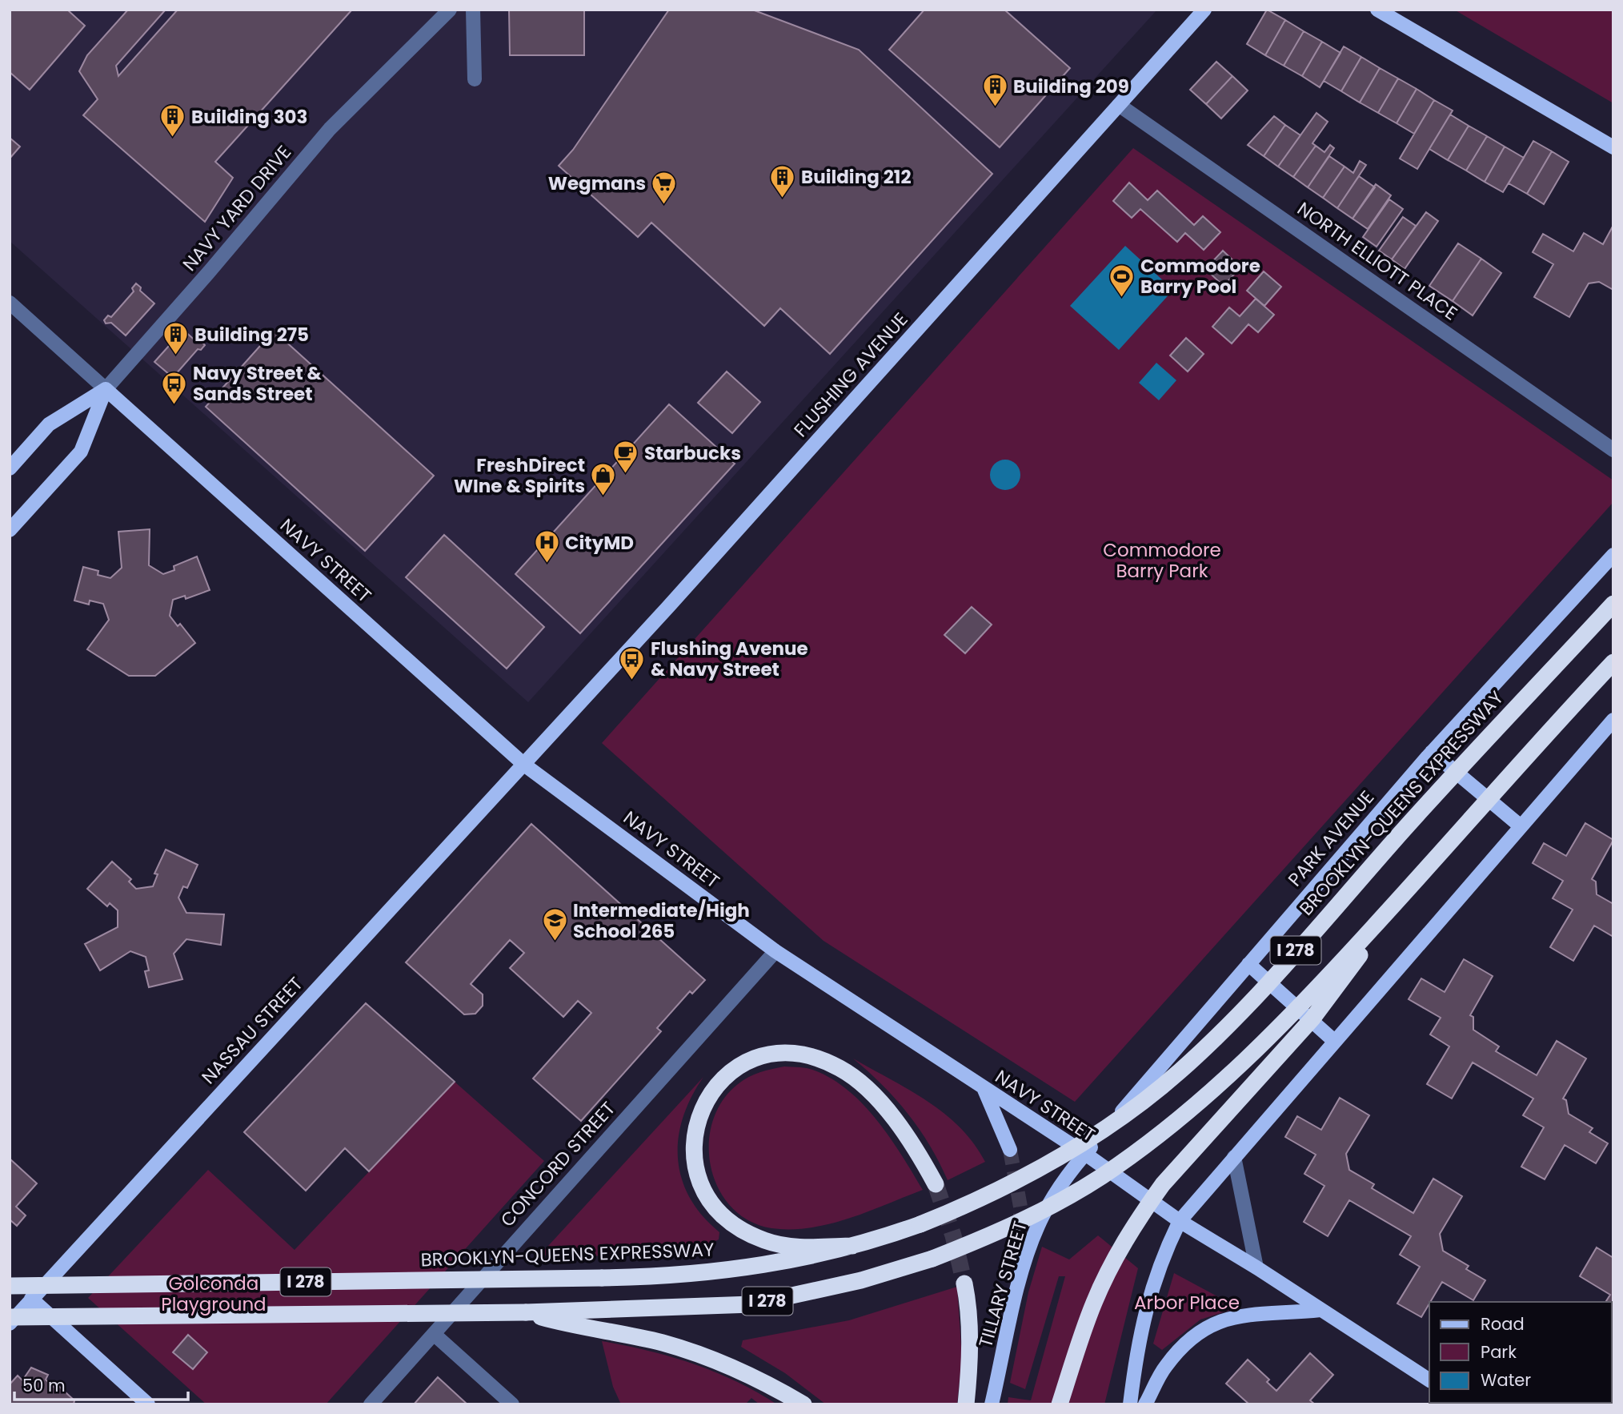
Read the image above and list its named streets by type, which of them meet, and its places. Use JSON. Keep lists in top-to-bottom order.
{
  "streets": {
    "highway": ["BROOKLYN-QUEENS EXPRESSWAY", "I 278"],
    "main road": [
      "FLUSHING AVENUE",
      "NAVY STREET",
      "PARK AVENUE",
      "NASSAU STREET",
      "TILLARY STREET"
    ],
    "street": ["NAVY YARD DRIVE", "NORTH ELLIOTT PLACE", "CONCORD STREET"]
  },
  "crossings": [
    ["NAVY YARD DRIVE", "NAVY STREET"],
    ["NORTH ELLIOTT PLACE", "FLUSHING AVENUE"],
    ["FLUSHING AVENUE", "NAVY STREET"],
    ["FLUSHING AVENUE", "NASSAU STREET"],
    ["NAVY STREET", "PARK AVENUE"],
    ["NAVY STREET", "NASSAU STREET"],
    ["NAVY STREET", "CONCORD STREET"],
    ["NAVY STREET", "TILLARY STREET"],
    ["PARK AVENUE", "TILLARY STREET"]
  ],
  "parks": ["Commodore Barry Park", "Golconda Playground", "Arbor Place"],
  "places": {
    "building": [
      "Building 209",
      "Building 303",
      "Building 212",
      "Building 275"
    ],
    "supermarket": ["Wegmans"],
    "sports": ["Commodore Barry Pool"],
    "bus stop": ["Navy Street & Sands Street", "Flushing Avenue & Navy Street"],
    "cafe": ["Starbucks"],
    "shop": ["FreshDirect WIne & Spirits"],
    "hospital": ["CityMD"],
    "school or university": ["Intermediate/High School 265"]
  },
  "legend": ["Road", "Park", "Water"],
  "scale_bar": "50 m"
}
